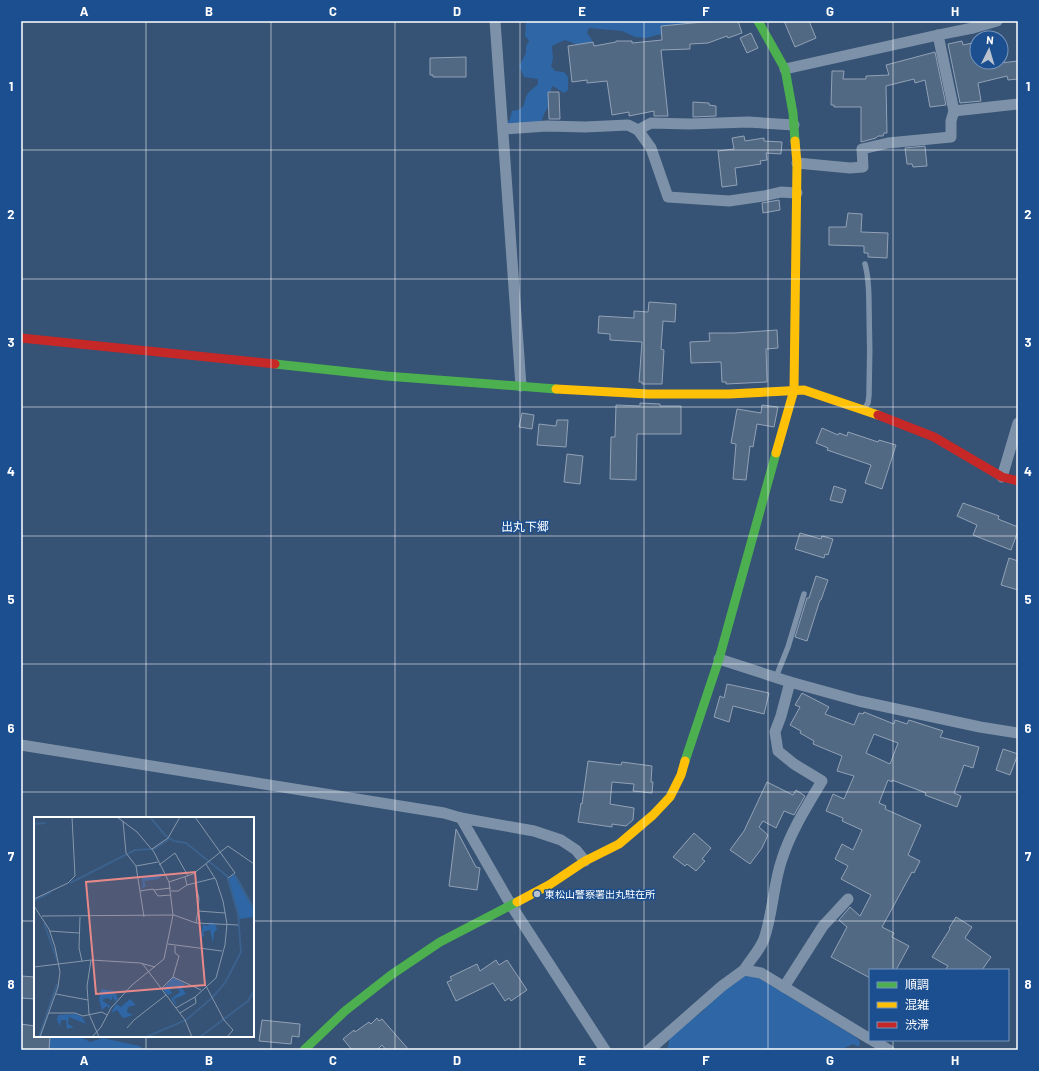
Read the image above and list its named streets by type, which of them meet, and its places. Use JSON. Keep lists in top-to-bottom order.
{
  "districts": ["出丸下郷"],
  "places": ["東松山警察署出丸駐在所"],
  "legend": ["順調", "混雑", "渋滞"],
  "north": "top",
  "grid": {
    "columns": [
      "A",
      "B",
      "C",
      "D",
      "E",
      "F",
      "G",
      "H"
    ],
    "rows": [
      "1",
      "2",
      "3",
      "4",
      "5",
      "6",
      "7",
      "8"
    ]
  }
}
